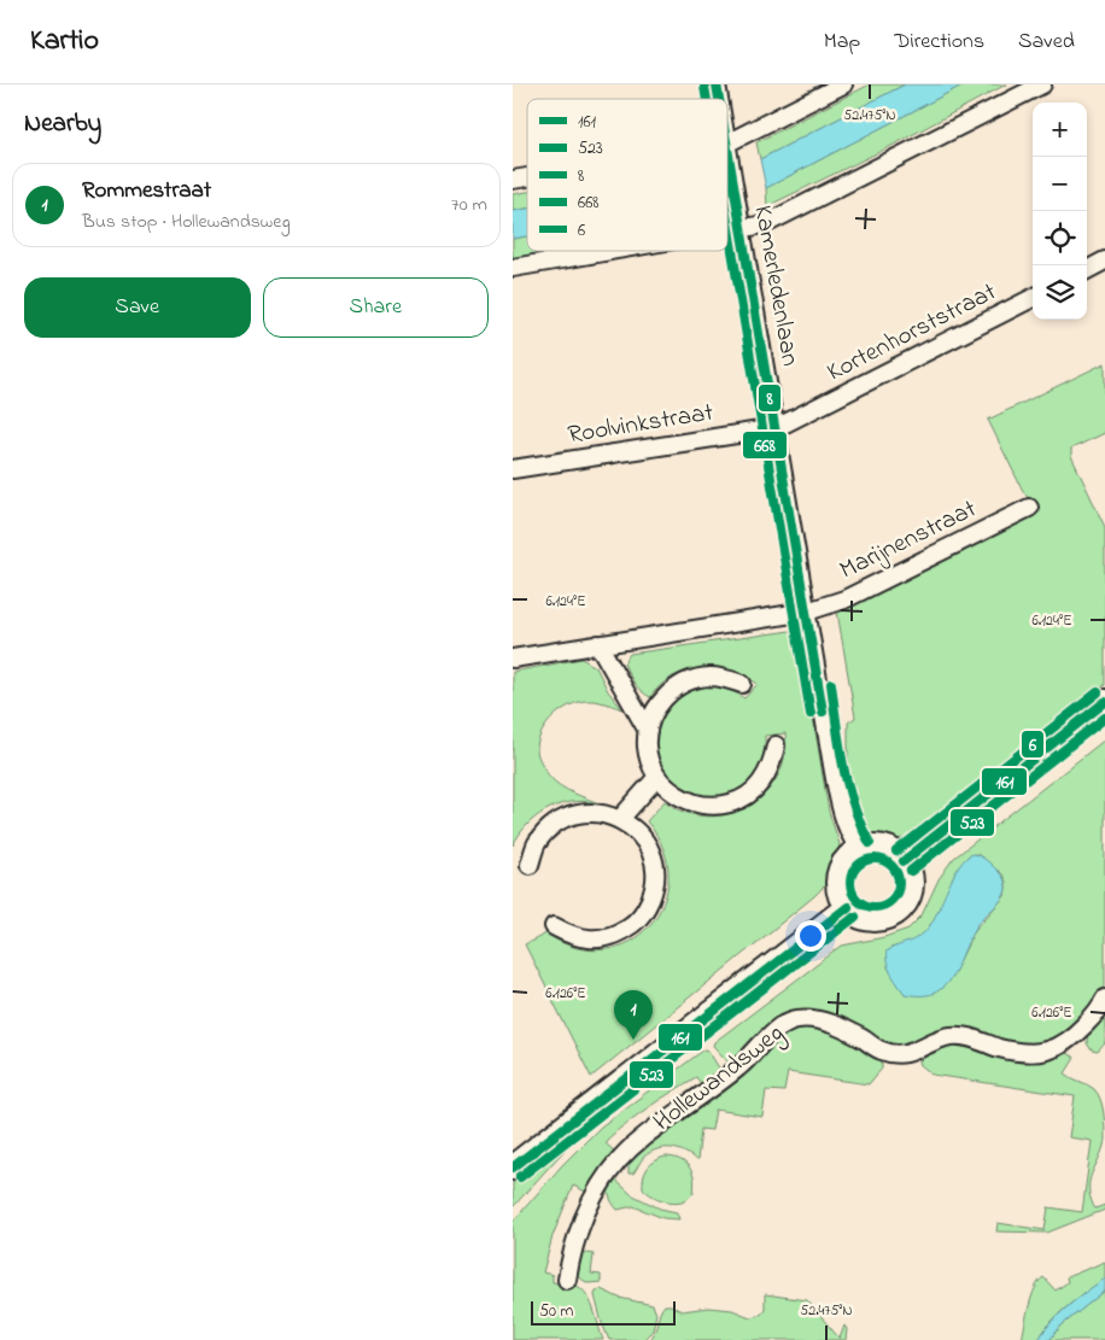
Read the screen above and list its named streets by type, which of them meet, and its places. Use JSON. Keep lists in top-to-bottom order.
{
  "streets": {
    "street": [
      "Kamerledenlaan",
      "Kortenhorststraat",
      "Roolvinkstraat",
      "Marijnenstraat",
      "Hollewandsweg"
    ]
  },
  "crossings": [
    ["Kamerledenlaan", "Kortenhorststraat"],
    ["Kamerledenlaan", "Roolvinkstraat"],
    ["Kamerledenlaan", "Marijnenstraat"],
    ["Kortenhorststraat", "Roolvinkstraat"]
  ],
  "lines": [
    "transit line 8",
    "transit line 668",
    "transit line 6",
    "transit line 161",
    "transit line 523"
  ],
  "legend": [
    "161",
    "523",
    "8",
    "668",
    "6"
  ],
  "scale_bar": "50 m",
  "page": {
    "header": "Kartio",
    "nav": ["Map", "Directions", "Saved"],
    "heading": "Nearby",
    "map_buttons": ["+", "−"],
    "list": [
      {
        "mark": "1",
        "name": "Rommestraat",
        "note": "Bus stop · Hollewandsweg",
        "value": "70 m"
      }
    ],
    "buttons": ["Save", "Share"],
    "pins": "1",
    "scale": "50 m"
  },
  "coordinates": ["52.475°N", "6.124°E", "6.126°E"]
}
